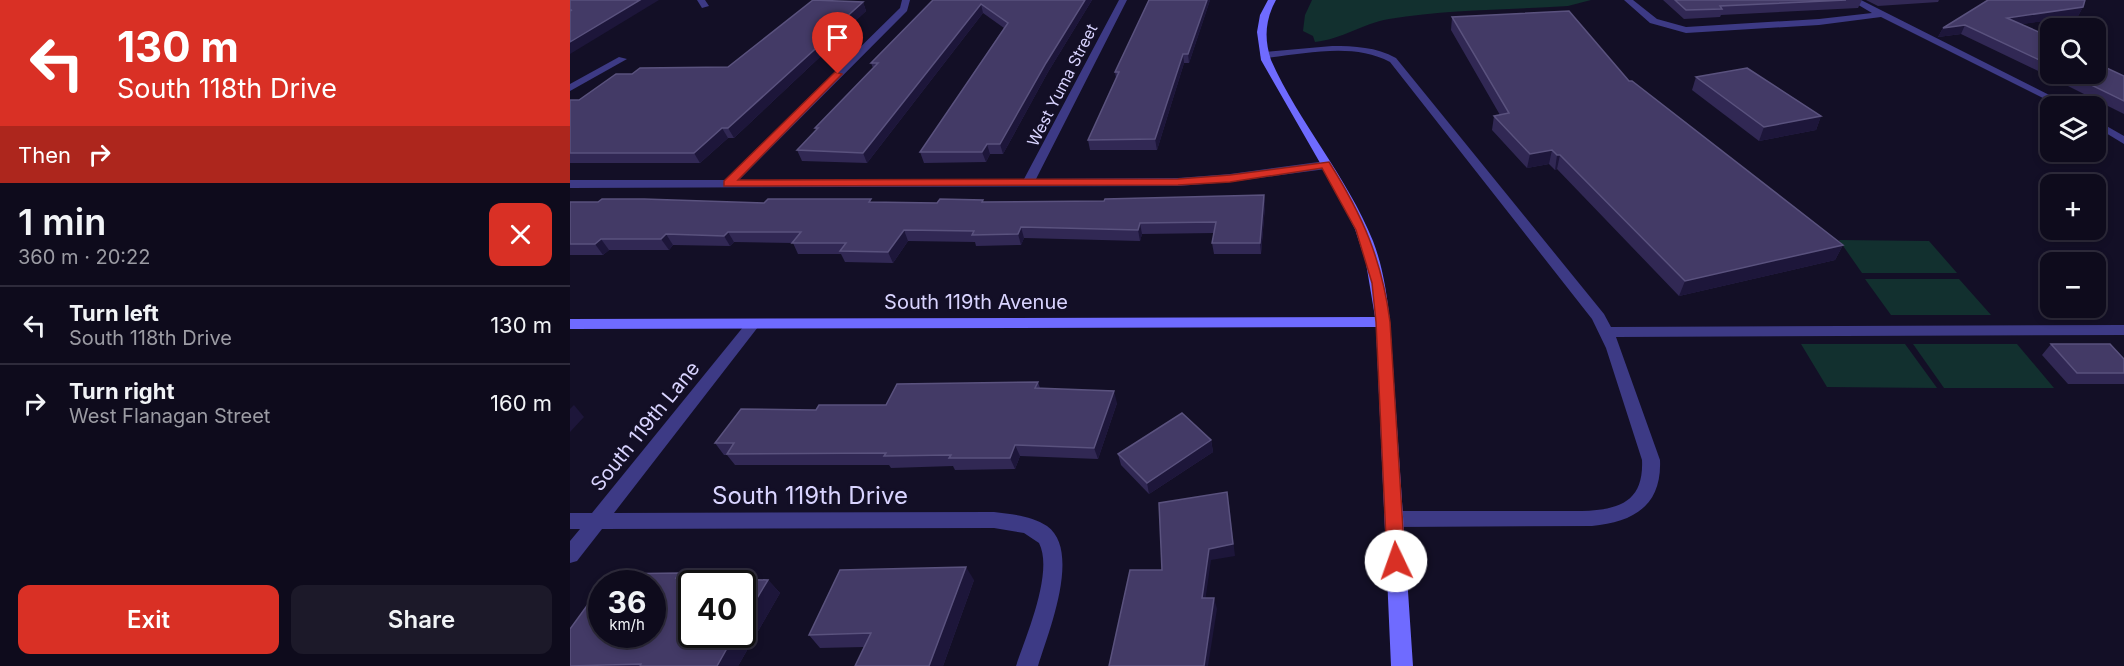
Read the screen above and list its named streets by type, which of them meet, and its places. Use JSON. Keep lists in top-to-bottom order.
{
  "streets": {
    "street": [
      "West Yuma Street",
      "South 119th Avenue",
      "South 119th Lane",
      "South 119th Drive"
    ]
  },
  "crossings": [
    ["South 119th Avenue", "South 119th Lane"],
    ["South 119th Lane", "South 119th Drive"]
  ],
  "page": {
    "turn": ["130 m", "South 118th Drive"],
    "map_buttons": ["+", "−"],
    "then": "Then",
    "heading": ["1 min", "360 m · 20:22"],
    "list": [
      {
        "name": "Turn left",
        "note": "South 118th Drive",
        "value": "130 m"
      },
      {
        "name": "Turn right",
        "note": "West Flanagan Street",
        "value": "160 m"
      }
    ],
    "speed": "36 km/h",
    "limit": "40",
    "buttons": ["Exit", "Share"]
  }
}
